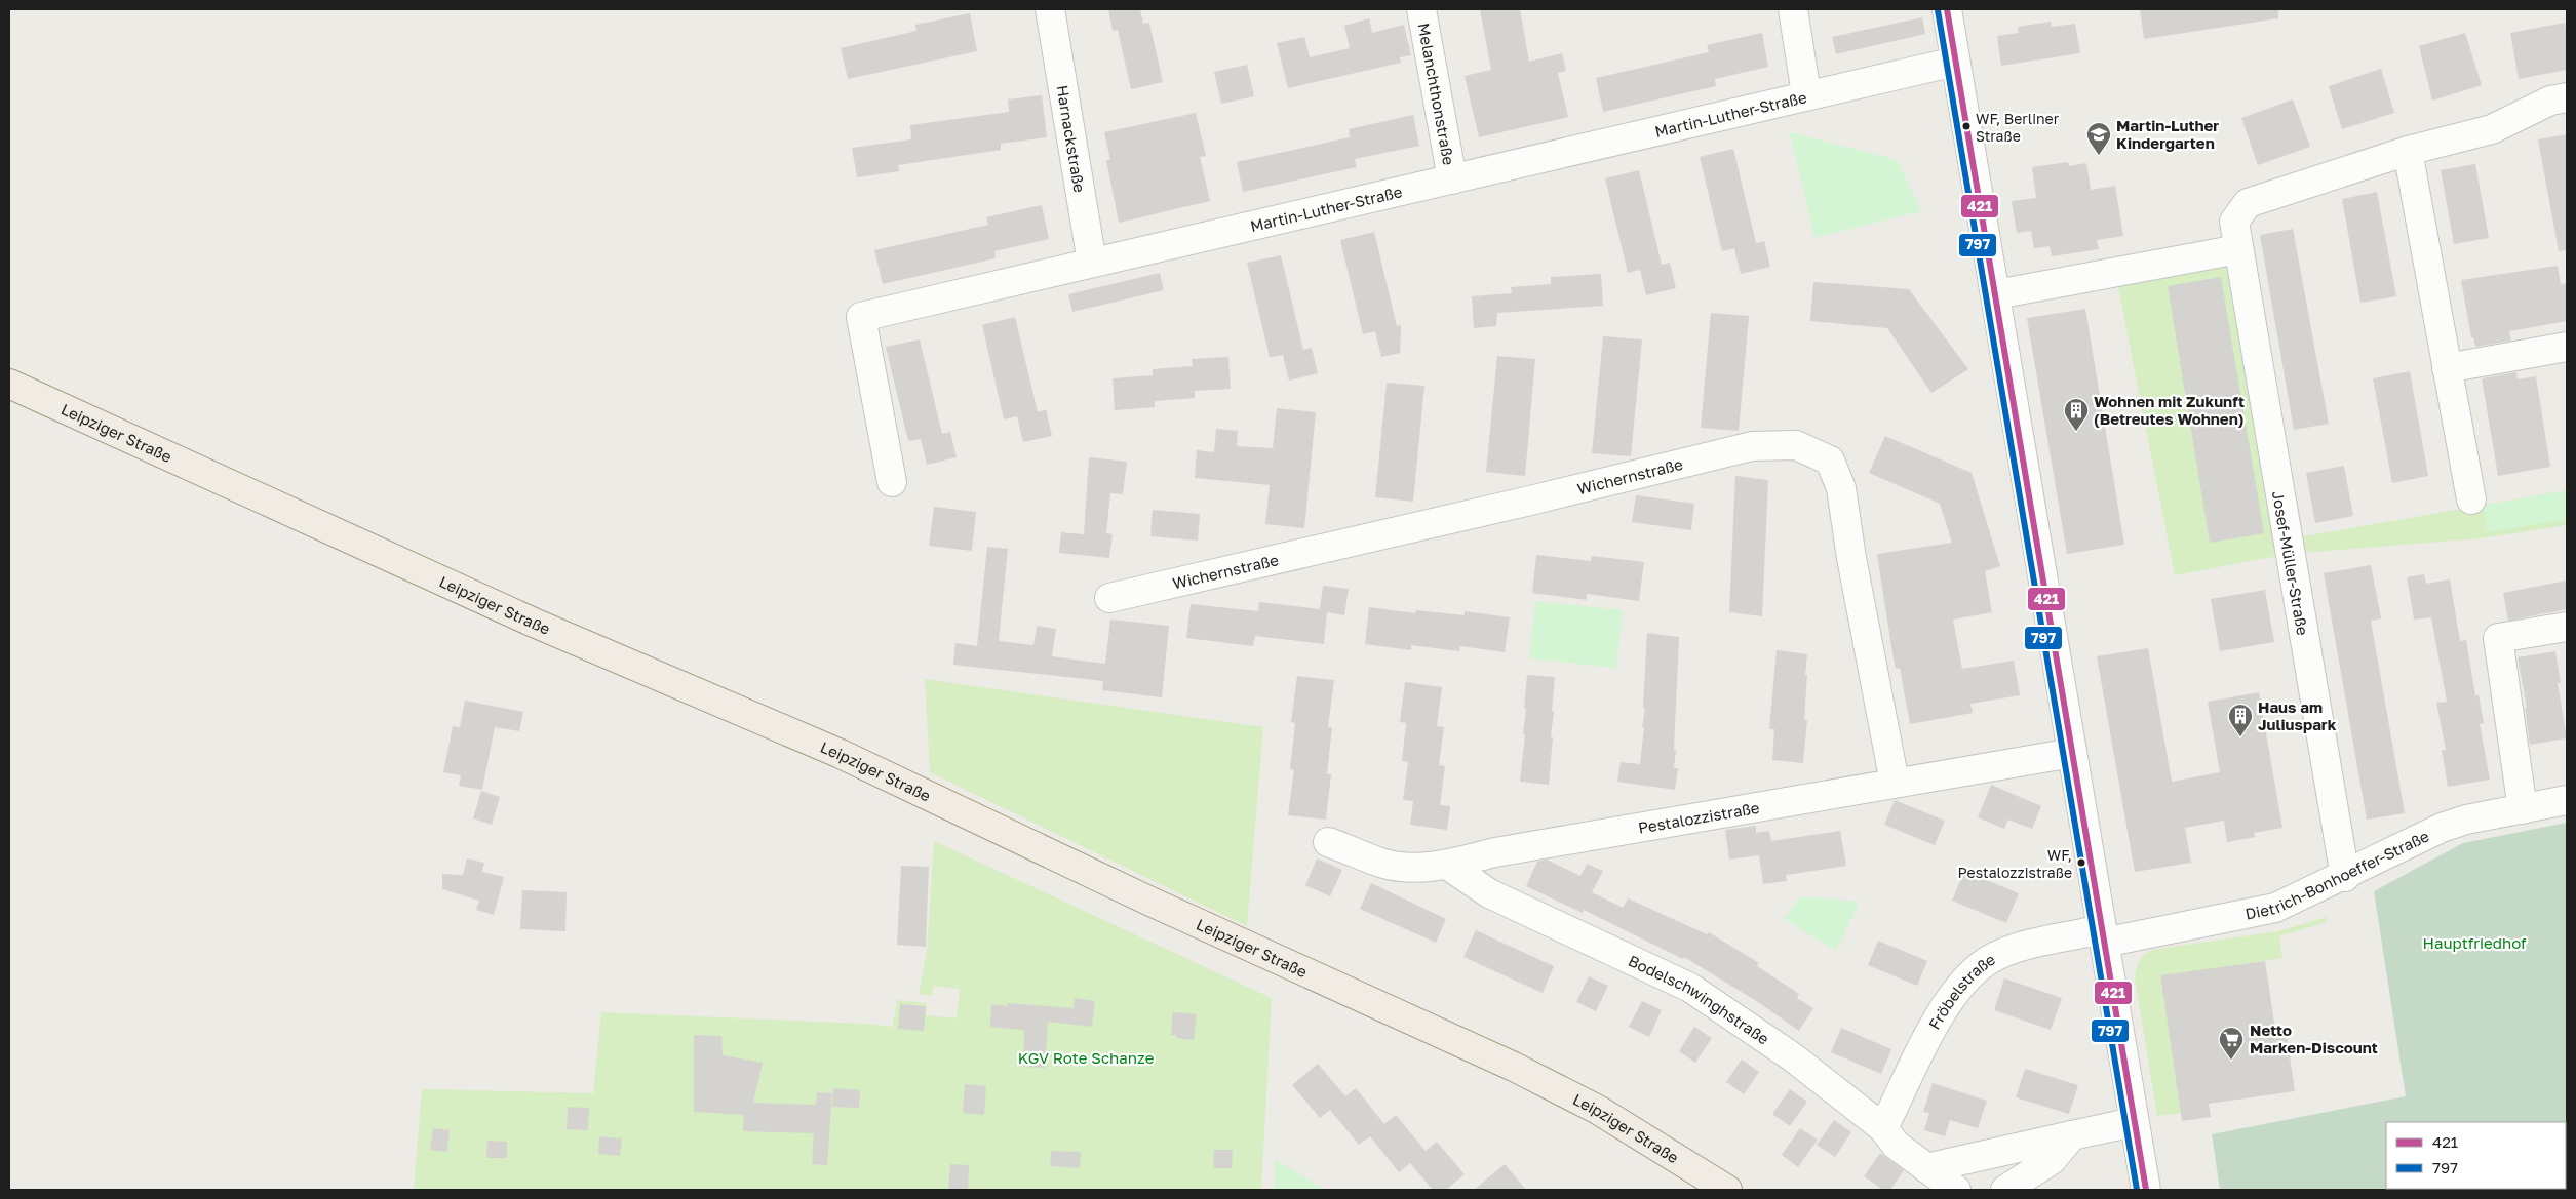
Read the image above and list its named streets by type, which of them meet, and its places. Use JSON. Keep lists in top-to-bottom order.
{
  "streets": {
    "main road": ["Leipziger Straße"],
    "street": [
      "Melanchthonstraße",
      "Martin-Luther-Straße",
      "Harnackstraße",
      "Wichernstraße",
      "Josef-Müller-Straße",
      "Pestalozzistraße",
      "Dietrich-Bonhoeffer-Straße",
      "Fröbelstraße",
      "Bodelschwinghstraße"
    ]
  },
  "crossings": [
    ["Melanchthonstraße", "Martin-Luther-Straße"],
    ["Martin-Luther-Straße", "Harnackstraße"],
    ["Wichernstraße", "Pestalozzistraße"],
    ["Josef-Müller-Straße", "Dietrich-Bonhoeffer-Straße"],
    ["Pestalozzistraße", "Bodelschwinghstraße"],
    ["Dietrich-Bonhoeffer-Straße", "Fröbelstraße"],
    ["Fröbelstraße", "Bodelschwinghstraße"]
  ],
  "parks": ["Hauptfriedhof", "KGV Rote Schanze"],
  "places": {
    "other": ["WF, Berliner Straße", "WF, Pestalozzistraße"],
    "school or university": ["Martin-Luther Kindergarten"],
    "building": ["Wohnen mit Zukunft (Betreutes Wohnen)", "Haus am Juliuspark"],
    "supermarket": ["Netto Marken-Discount"]
  },
  "lines": ["transit line 421", "transit line 797"],
  "legend": ["421", "797"]
}
